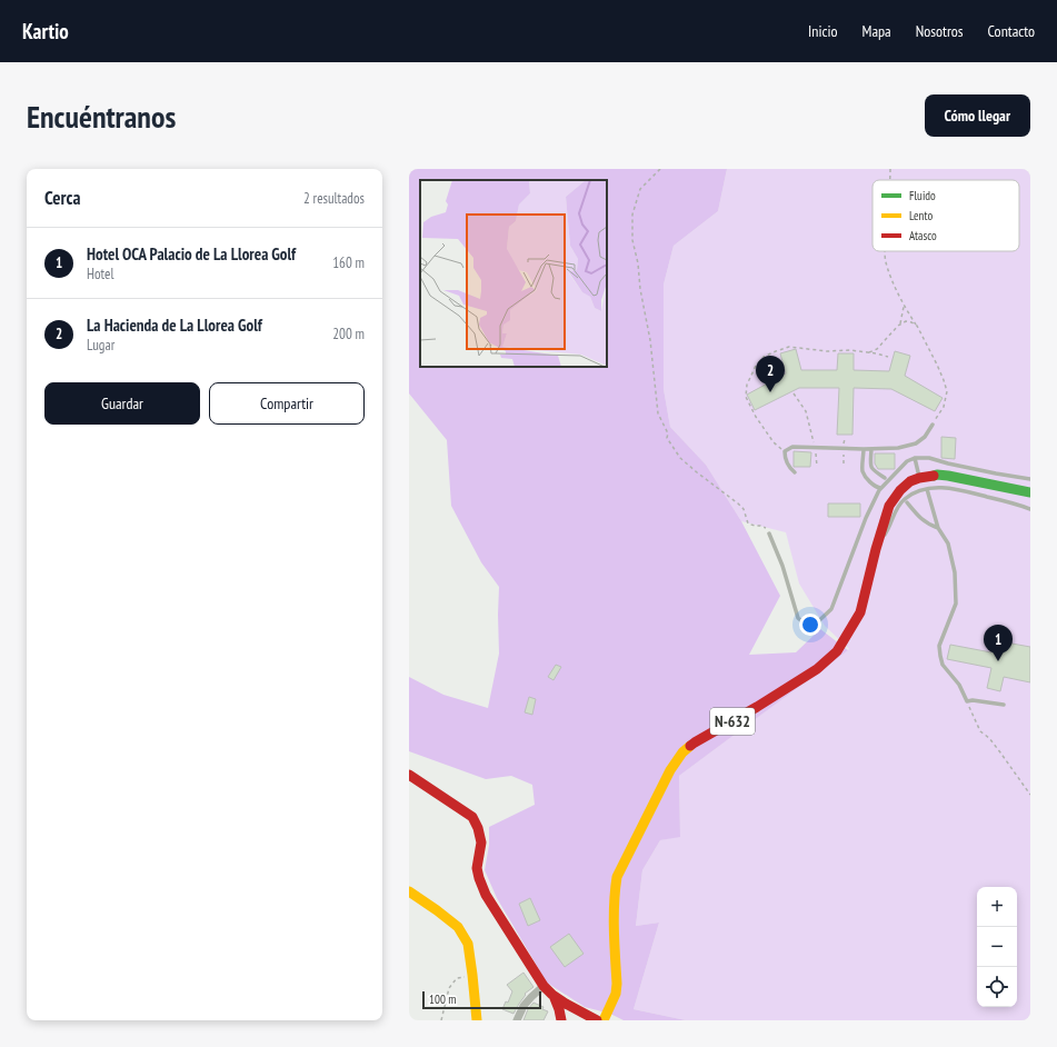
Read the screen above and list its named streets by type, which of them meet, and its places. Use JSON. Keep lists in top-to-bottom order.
{
  "streets": {
    "main road": ["N-632"]
  },
  "legend": ["Fluido", "Lento", "Atasco"],
  "scale_bar": "100 m",
  "page": {
    "header": "Kartio",
    "nav": [
      "Inicio",
      "Mapa",
      "Nosotros",
      "Contacto"
    ],
    "buttons": [
      "Cómo llegar",
      ["Guardar", "Compartir"]
    ],
    "title": "Encuéntranos",
    "heading": ["Cerca", "2 resultados"],
    "list": [
      {
        "mark": "1",
        "name": "Hotel OCA Palacio de La Llorea Golf",
        "note": "Hotel",
        "value": "160 m"
      },
      {
        "mark": "2",
        "name": "La Hacienda de La Llorea Golf",
        "note": "Lugar",
        "value": "200 m"
      }
    ],
    "pins": ["2", "1"],
    "map_buttons": ["+", "−"],
    "scale": "100 m"
  }
}
